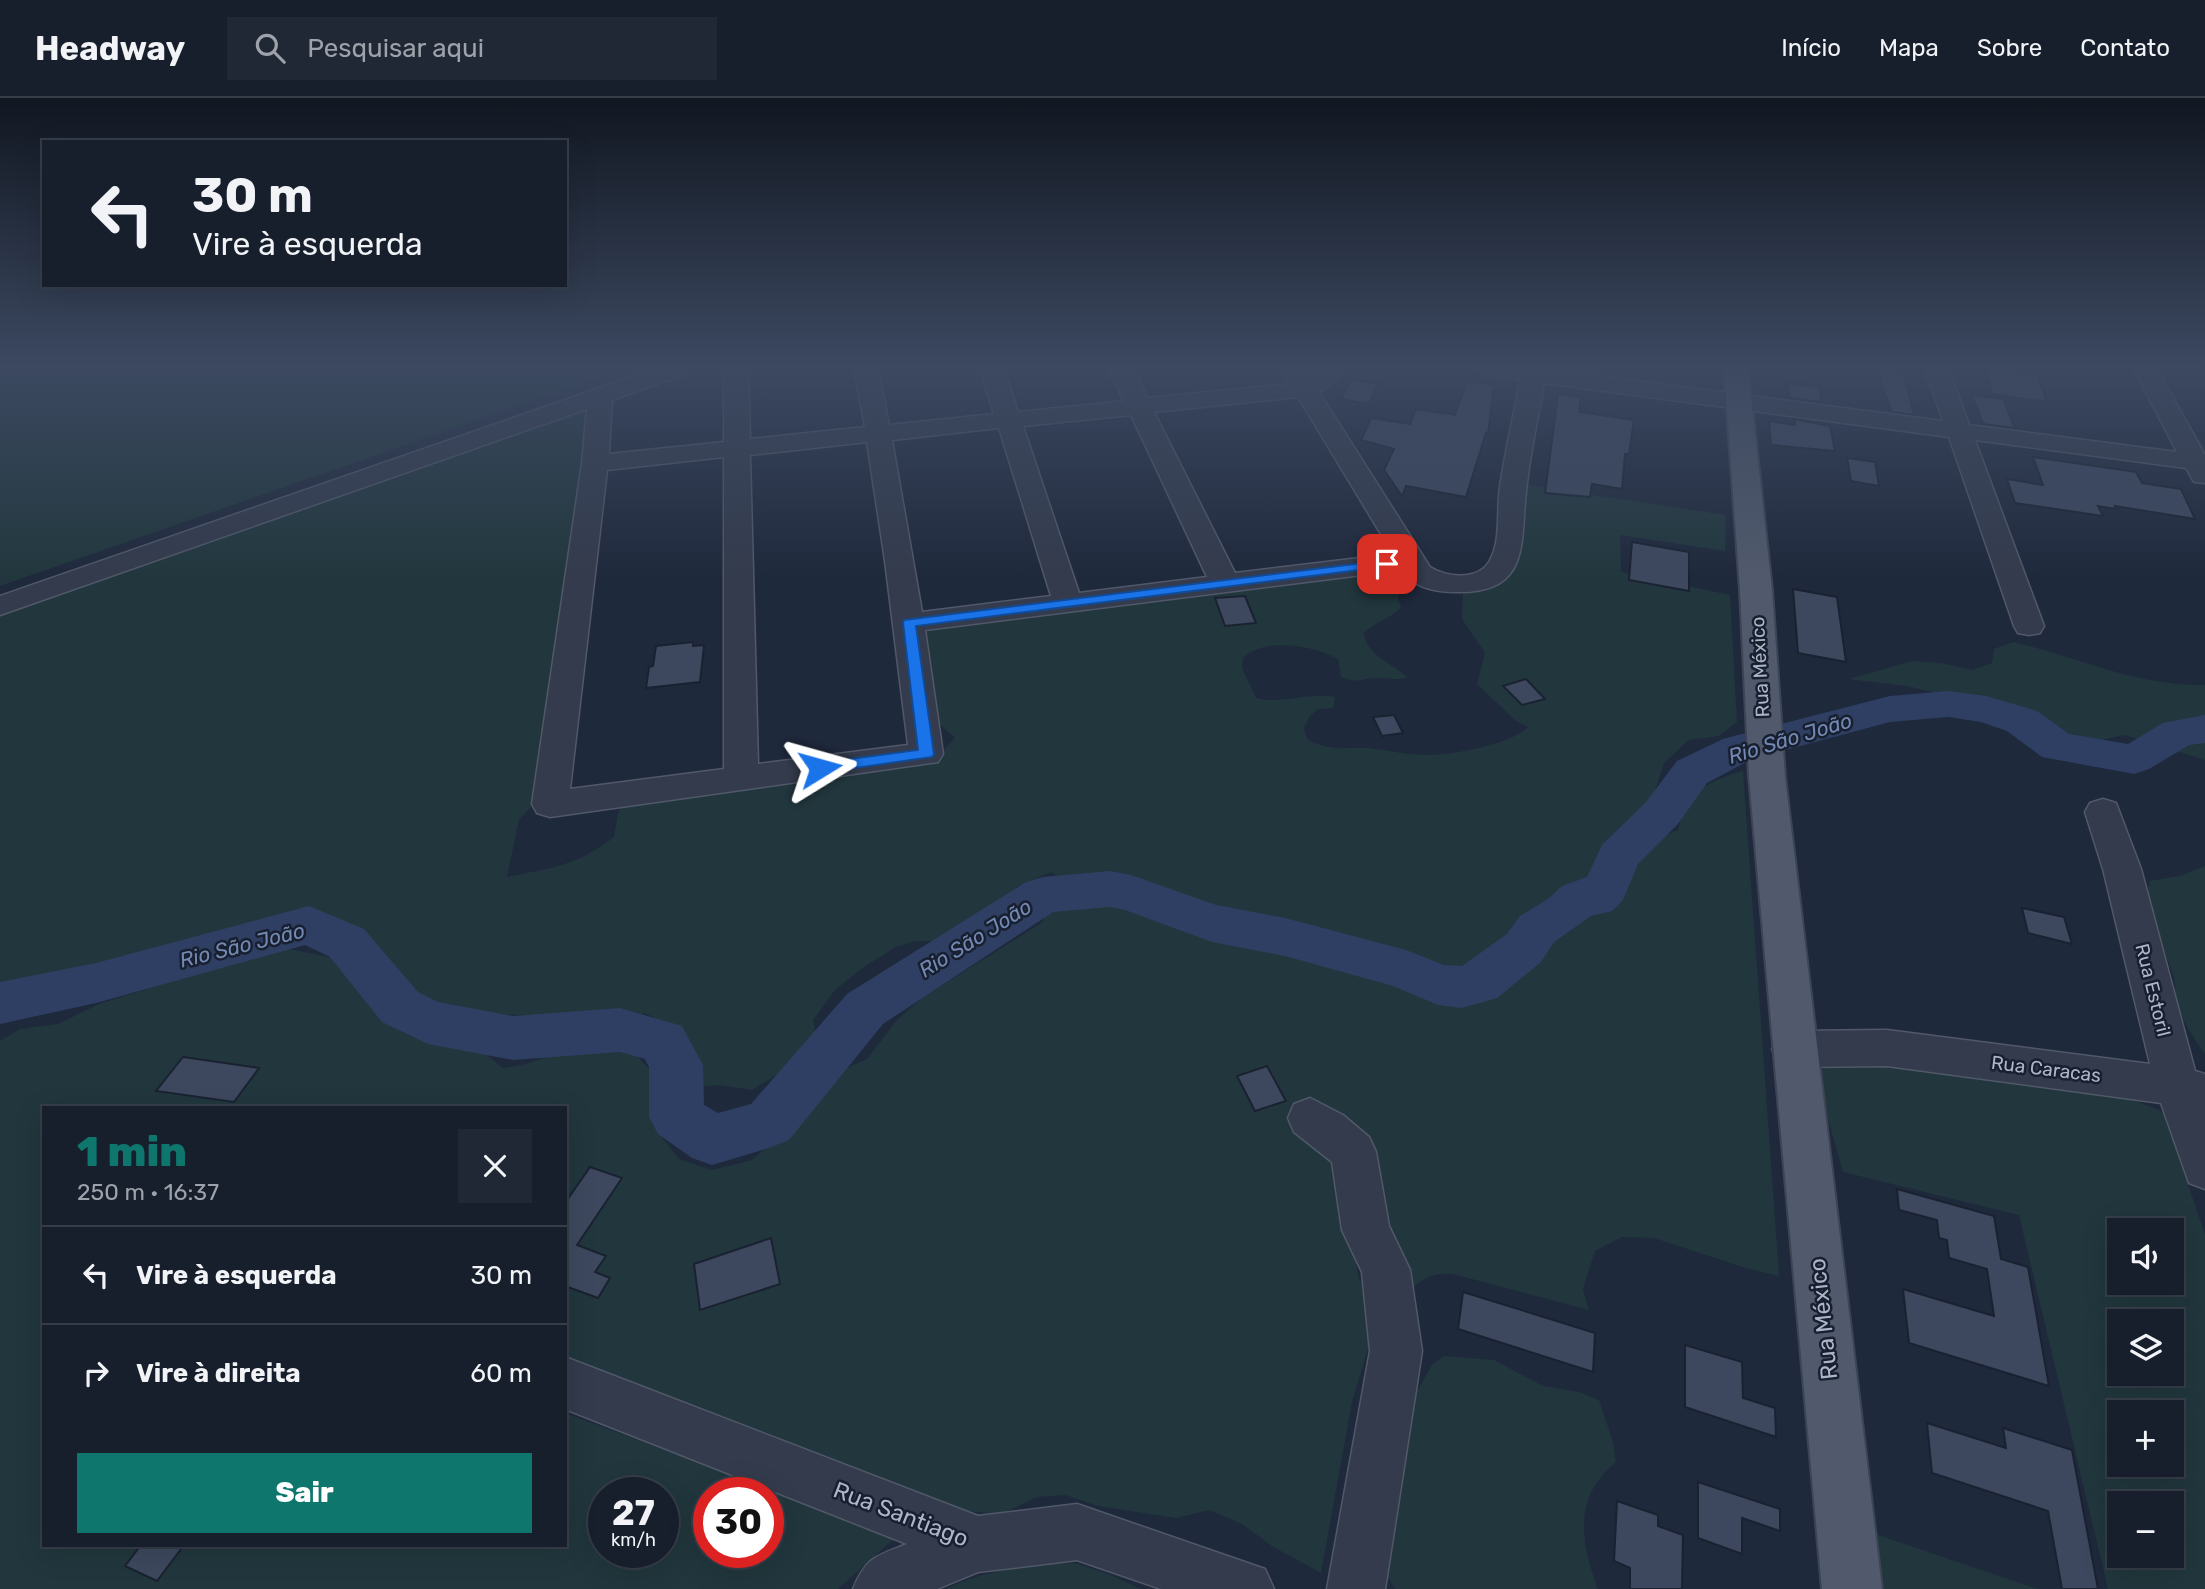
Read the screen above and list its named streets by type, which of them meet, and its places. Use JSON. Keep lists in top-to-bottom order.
{
  "streets": {
    "main road": ["Rua México"],
    "street": ["Rua Estoril", "Rua Caracas", "Rua Santiago"]
  },
  "crossings": [
    ["Rua México", "Rua Caracas"],
    ["Rua Estoril", "Rua Caracas"]
  ],
  "water": ["Rio São João"],
  "page": {
    "header": "Headway",
    "search": "Pesquisar aqui",
    "nav": [
      "Início",
      "Mapa",
      "Sobre",
      "Contato"
    ],
    "turn": ["30 m", "Vire à esquerda"],
    "heading": ["1 min", "250 m · 16:37"],
    "map_buttons": ["+", "−"],
    "list": [
      {
        "name": "Vire à esquerda",
        "value": "30 m"
      },
      {
        "name": "Vire à direita",
        "value": "60 m"
      }
    ],
    "buttons": "Sair",
    "speed": "27 km/h",
    "limit": "30"
  }
}
